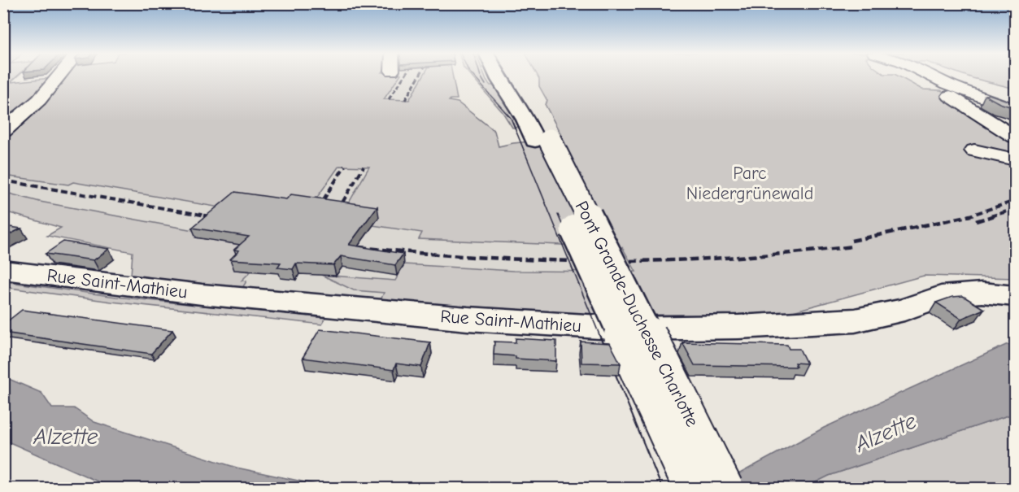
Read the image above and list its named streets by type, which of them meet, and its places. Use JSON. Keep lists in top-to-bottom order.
{
  "streets": {
    "main road": ["Rue Saint-Mathieu", "Pont Grande-Duchesse Charlotte"]
  },
  "water": ["Alzette"],
  "parks": ["Parc Niedergrünewald"]
}
